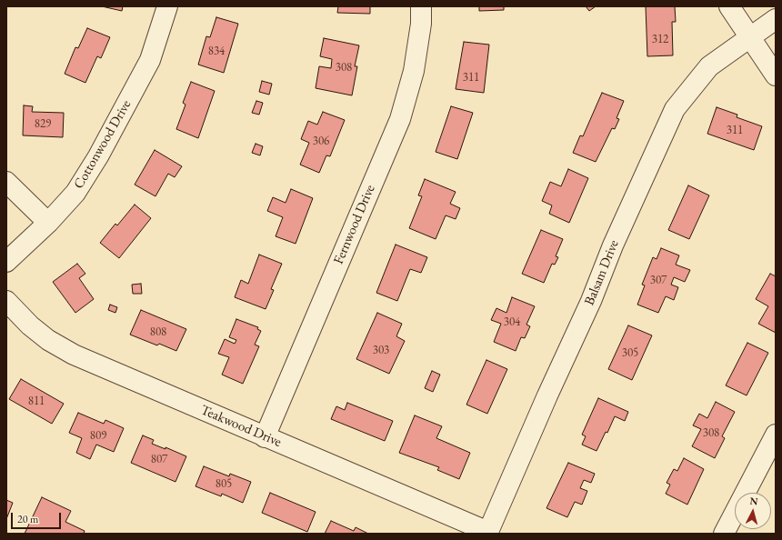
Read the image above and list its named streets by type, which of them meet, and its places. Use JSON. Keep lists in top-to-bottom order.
{
  "streets": {
    "street": [
      "Cottonwood Drive",
      "Fernwood Drive",
      "Balsam Drive",
      "Teakwood Drive"
    ]
  },
  "crossings": [
    ["Fernwood Drive", "Teakwood Drive"],
    ["Balsam Drive", "Teakwood Drive"]
  ],
  "house_numbers": [
    "312",
    "834",
    "308",
    "311",
    "829",
    "311",
    "306",
    "307",
    "304",
    "808",
    "303",
    "305",
    "811",
    "308",
    "809",
    "807",
    "805"
  ],
  "scale_bar": "20 m",
  "north": "top"
}
